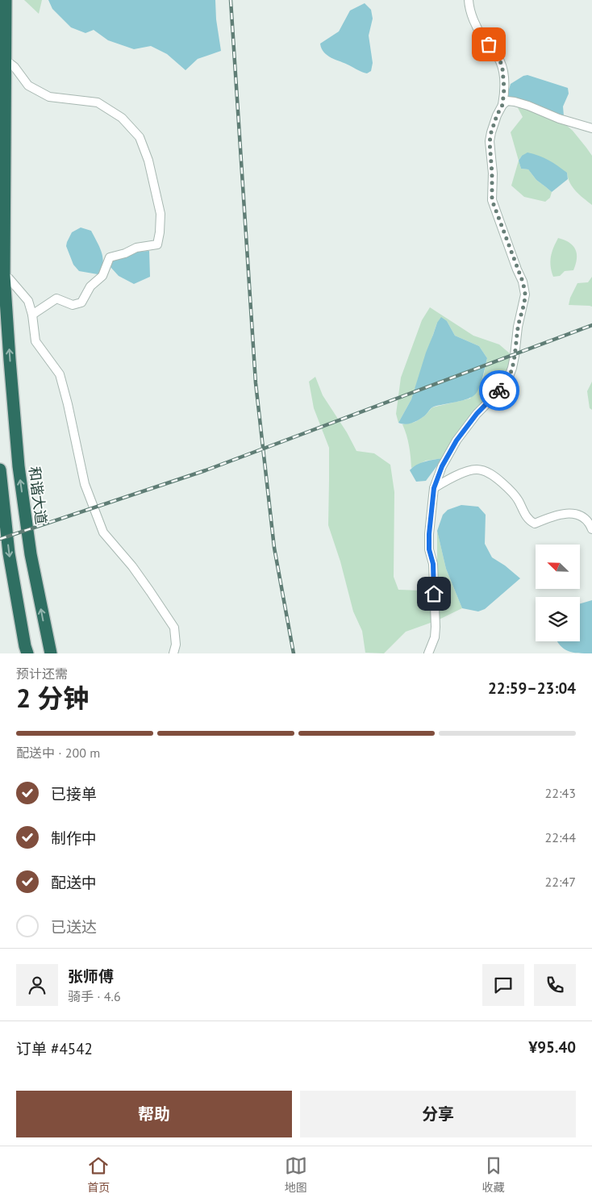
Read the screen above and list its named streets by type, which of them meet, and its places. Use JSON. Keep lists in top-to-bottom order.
{
  "streets": {
    "highway": ["和谐大道"]
  },
  "north": "top left",
  "page": {
    "heading": ["2 分钟", "预计还需", "22:59–23:04"],
    "panel": [
      "张师傅",
      "骑手 · 4.6",
      "订单 #4542",
      "¥95.40"
    ],
    "bar": "配送中 · 200 m",
    "list": [
      ["已接单", "22:43"],
      ["制作中", "22:44"],
      ["配送中", "22:47"],
      "已送达"
    ],
    "buttons": ["帮助", "分享"],
    "tabs": ["首页", "地图", "收藏"]
  }
}
